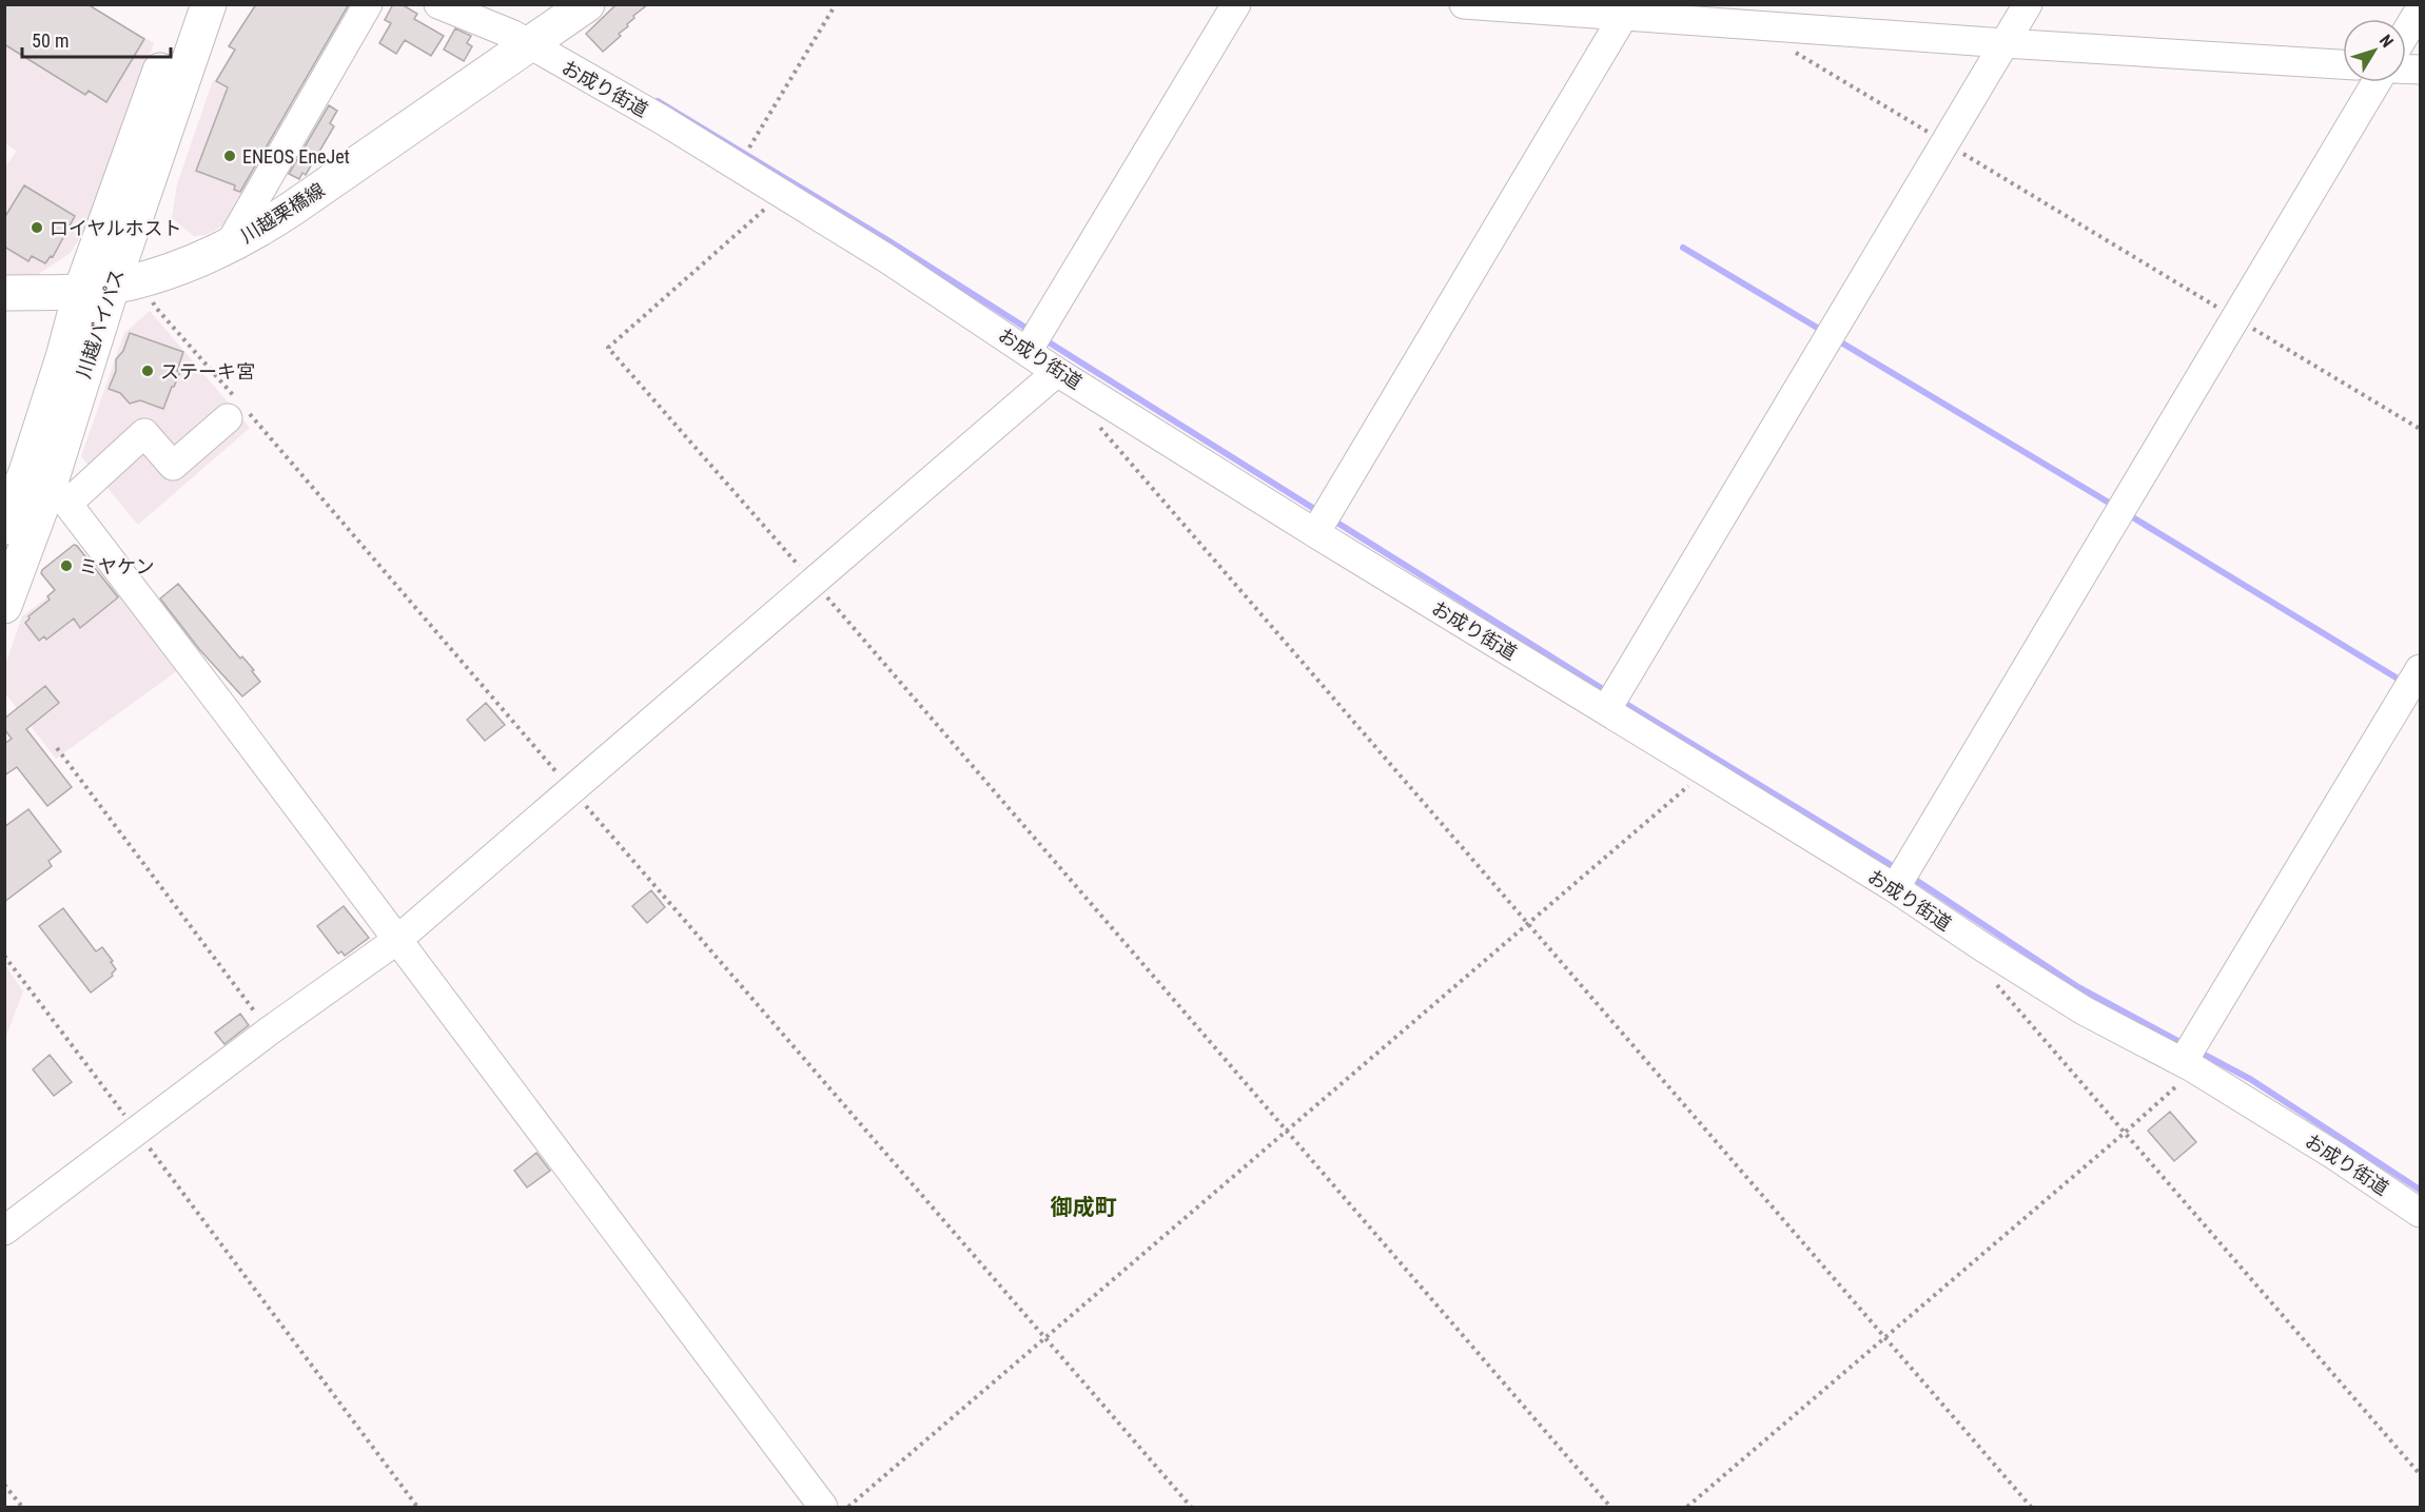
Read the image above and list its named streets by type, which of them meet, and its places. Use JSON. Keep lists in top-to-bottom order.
{
  "streets": {
    "main road": ["川越栗橋線", "川越バイパス"],
    "street": ["お成り街道"]
  },
  "crossings": [
    ["お成り街道", "川越栗橋線"],
    ["川越栗橋線", "川越バイパス"]
  ],
  "districts": ["御成町"],
  "places": [
    "ENEOS EneJet",
    "ロイヤルホスト",
    "ステーキ宮",
    "ミヤケン"
  ],
  "scale_bar": "50 m",
  "north": "top right"
}
